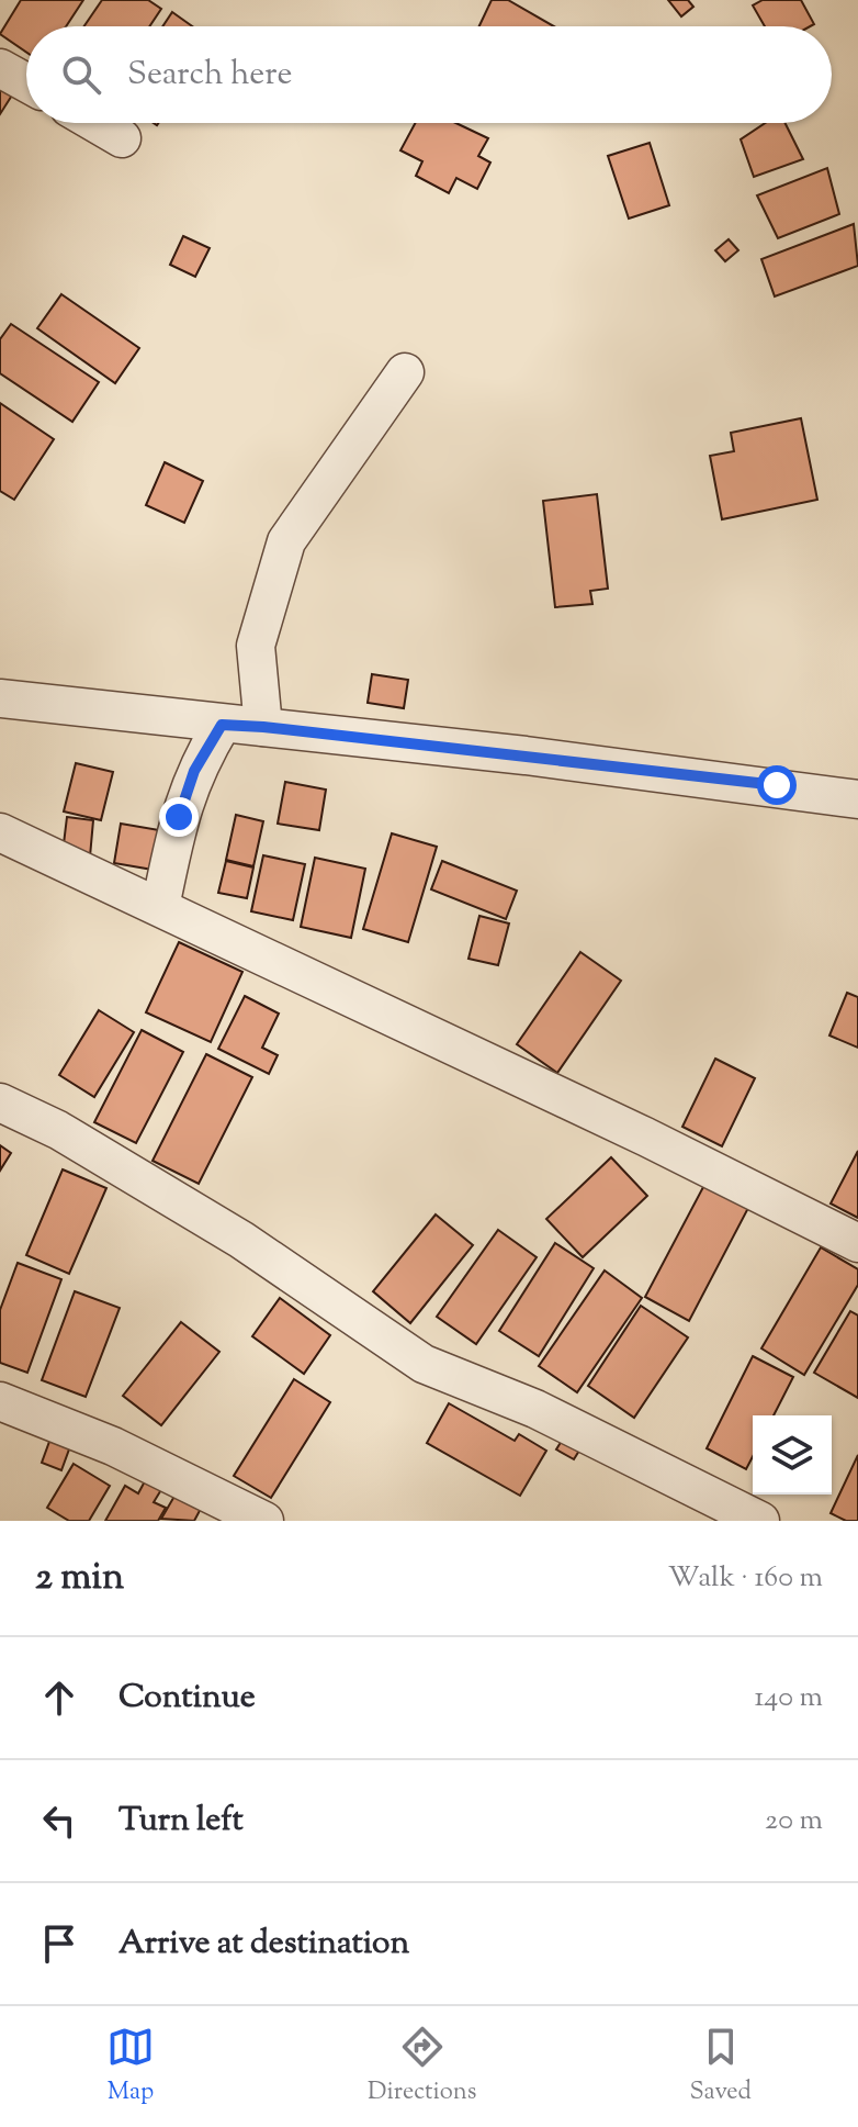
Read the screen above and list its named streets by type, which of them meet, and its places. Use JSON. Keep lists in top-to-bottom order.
{
  "page": {
    "search": "Search here",
    "heading": ["2 min", "Walk · 160 m"],
    "list": [
      ["Continue", "140 m"],
      ["Turn left", "20 m"],
      "Arrive at destination"
    ],
    "nav": ["Map", "Directions", "Saved"]
  }
}
